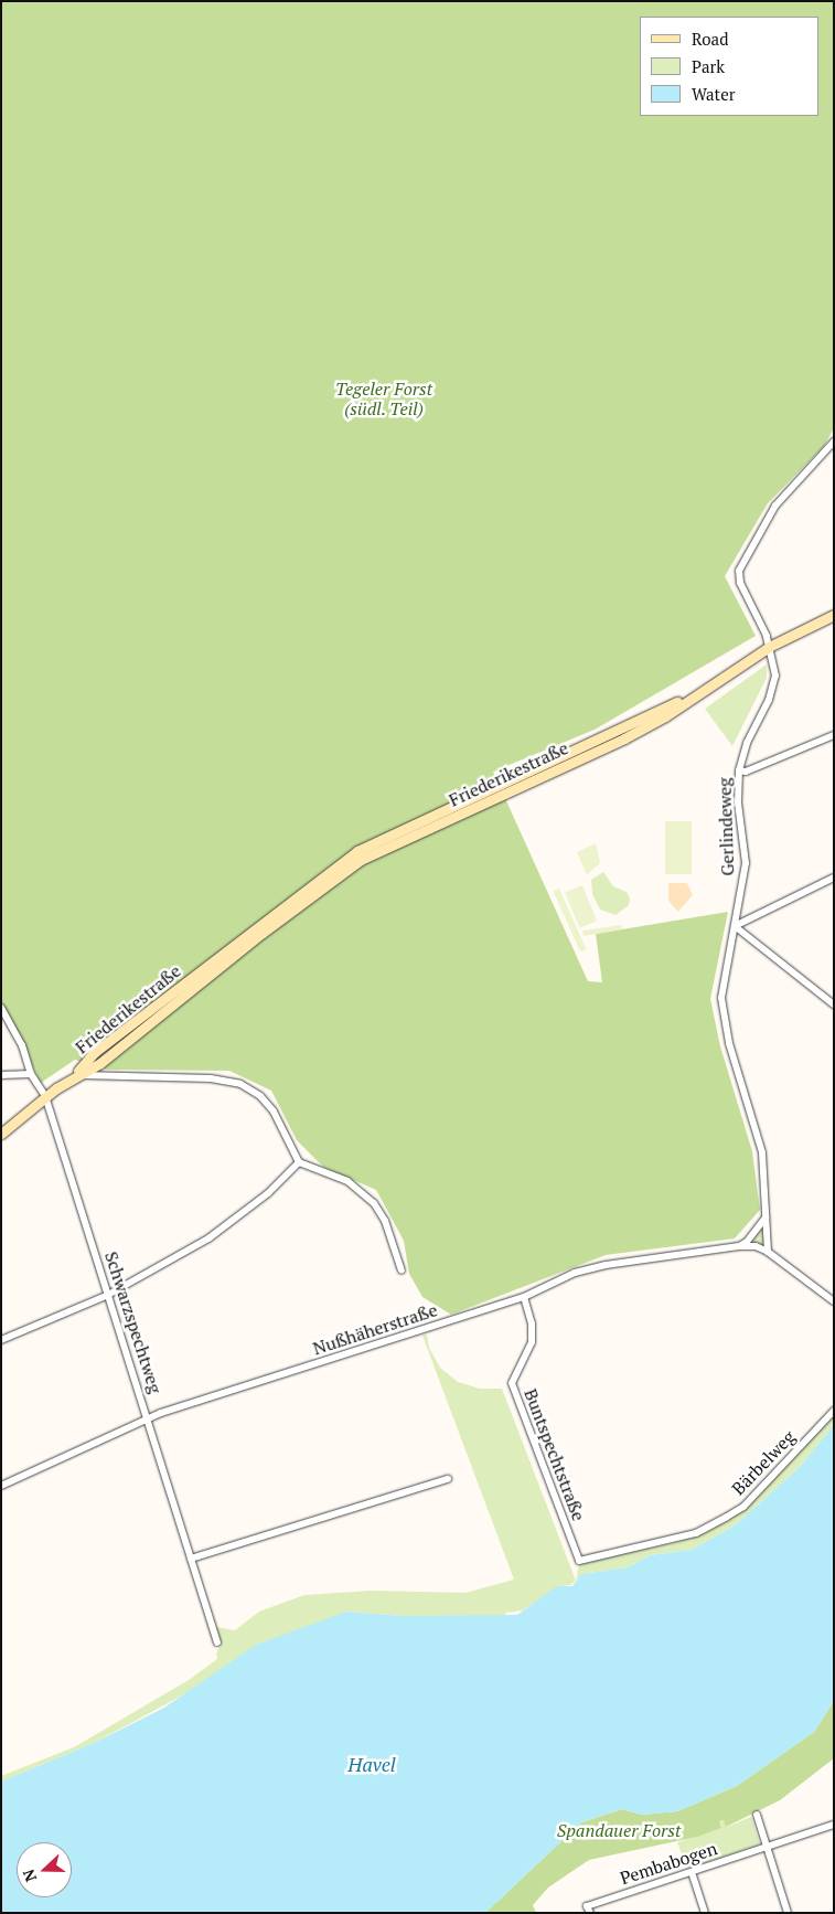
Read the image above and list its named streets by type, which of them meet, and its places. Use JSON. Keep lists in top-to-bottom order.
{
  "streets": {
    "street": [
      "Friederikestraße",
      "Gerlindeweg",
      "Schwarzspechtweg",
      "Nußhäherstraße",
      "Buntspechtstraße",
      "Bärbelweg",
      "Pembabogen"
    ]
  },
  "crossings": [
    ["Friederikestraße", "Gerlindeweg"],
    ["Friederikestraße", "Schwarzspechtweg"],
    ["Gerlindeweg", "Nußhäherstraße"],
    ["Schwarzspechtweg", "Nußhäherstraße"],
    ["Nußhäherstraße", "Buntspechtstraße"],
    ["Buntspechtstraße", "Bärbelweg"]
  ],
  "water": ["Havel"],
  "parks": ["Tegeler Forst (südl. Teil)", "Spandauer Forst"],
  "legend": ["Road", "Park", "Water"],
  "north": "left"
}
